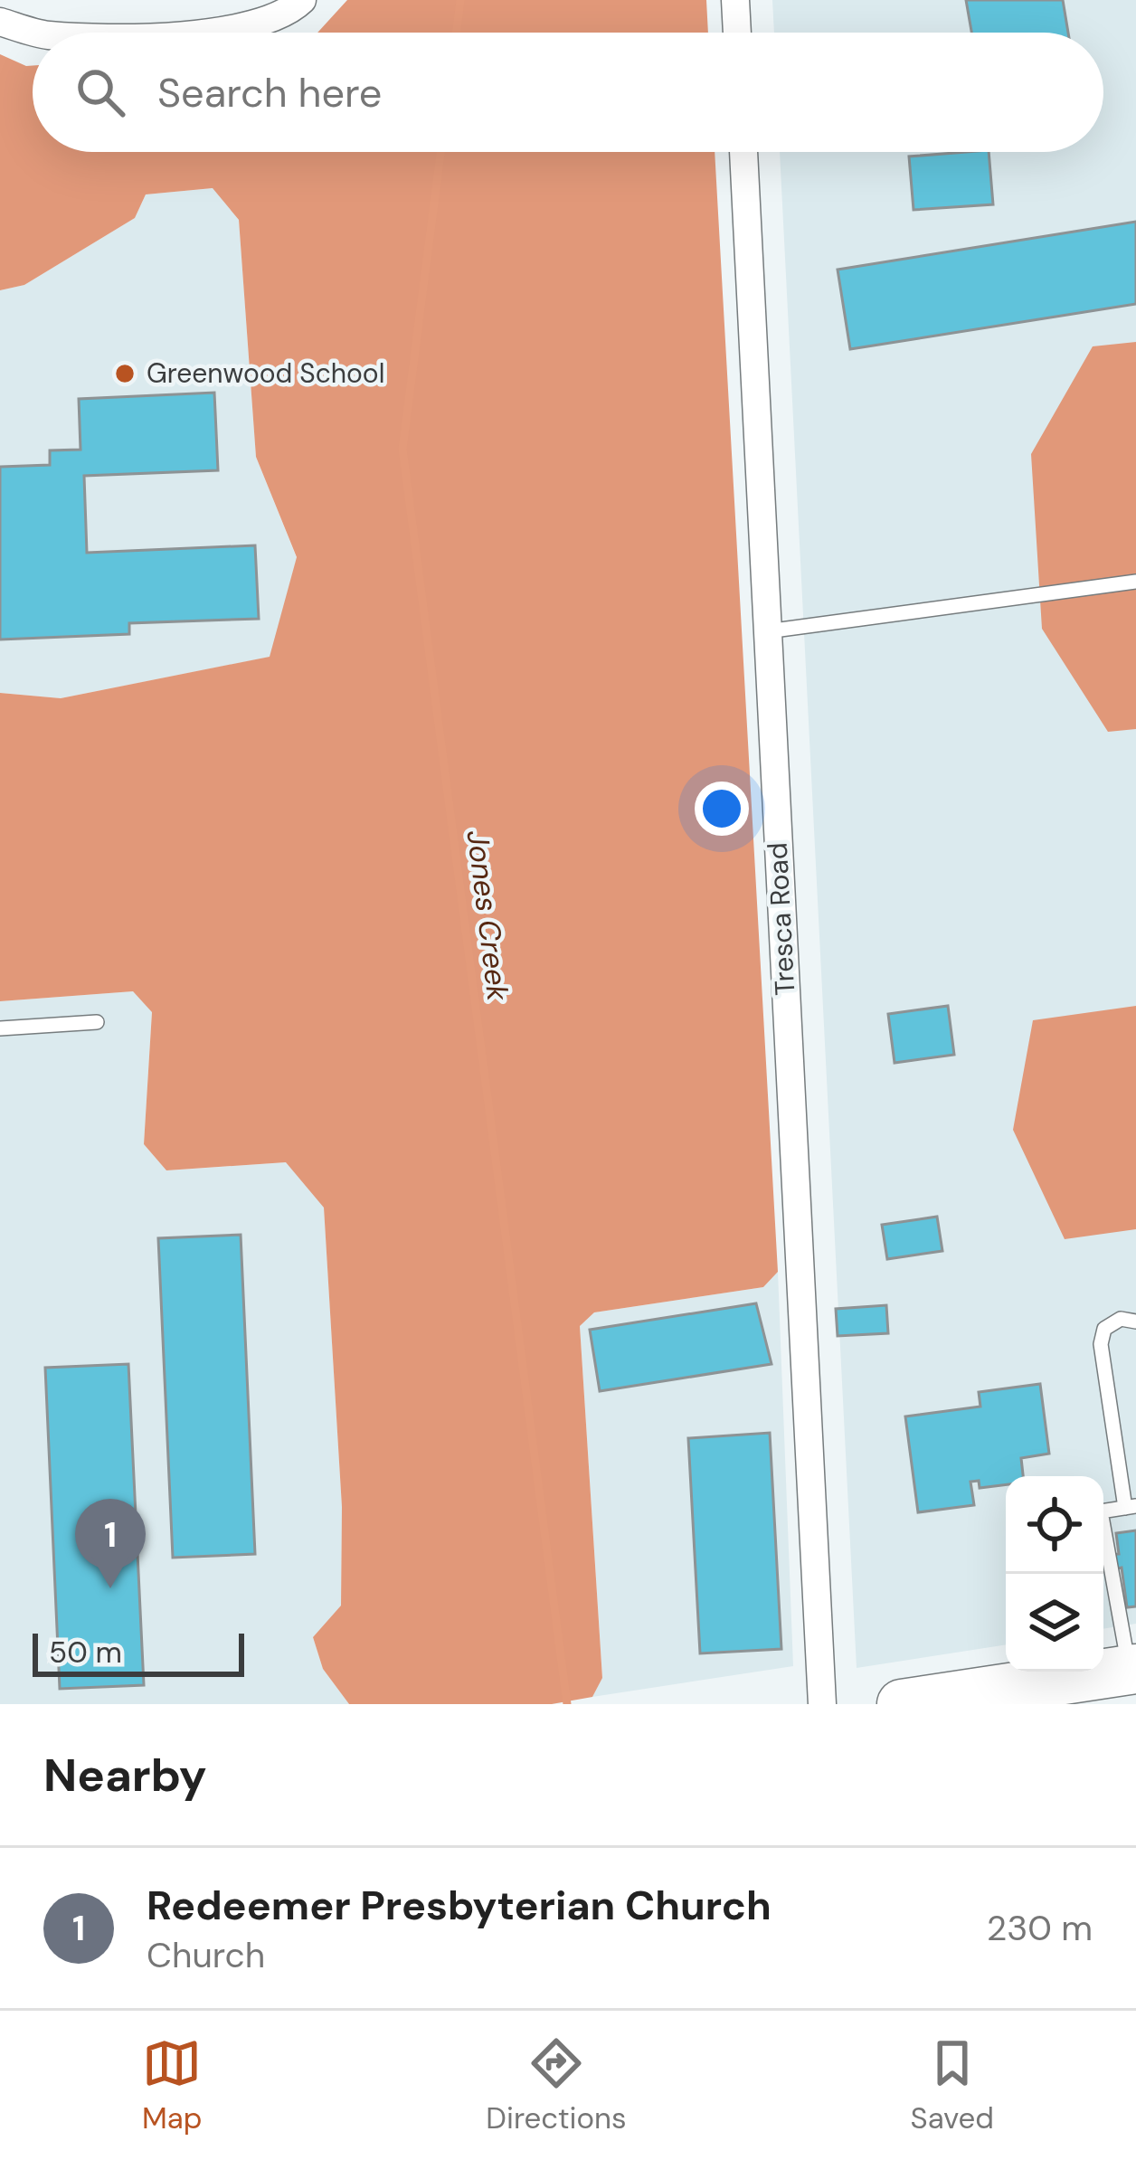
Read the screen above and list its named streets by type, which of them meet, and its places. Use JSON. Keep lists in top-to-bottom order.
{
  "streets": {
    "street": ["Tresca Road"]
  },
  "water": ["Jones Creek"],
  "places": ["Greenwood School"],
  "scale_bar": "50 m",
  "page": {
    "search": "Search here",
    "pins": "1",
    "scale": "50 m",
    "heading": "Nearby",
    "list": [
      {
        "mark": "1",
        "name": "Redeemer Presbyterian Church",
        "note": "Church",
        "value": "230 m"
      }
    ],
    "nav": ["Map", "Directions", "Saved"]
  }
}
